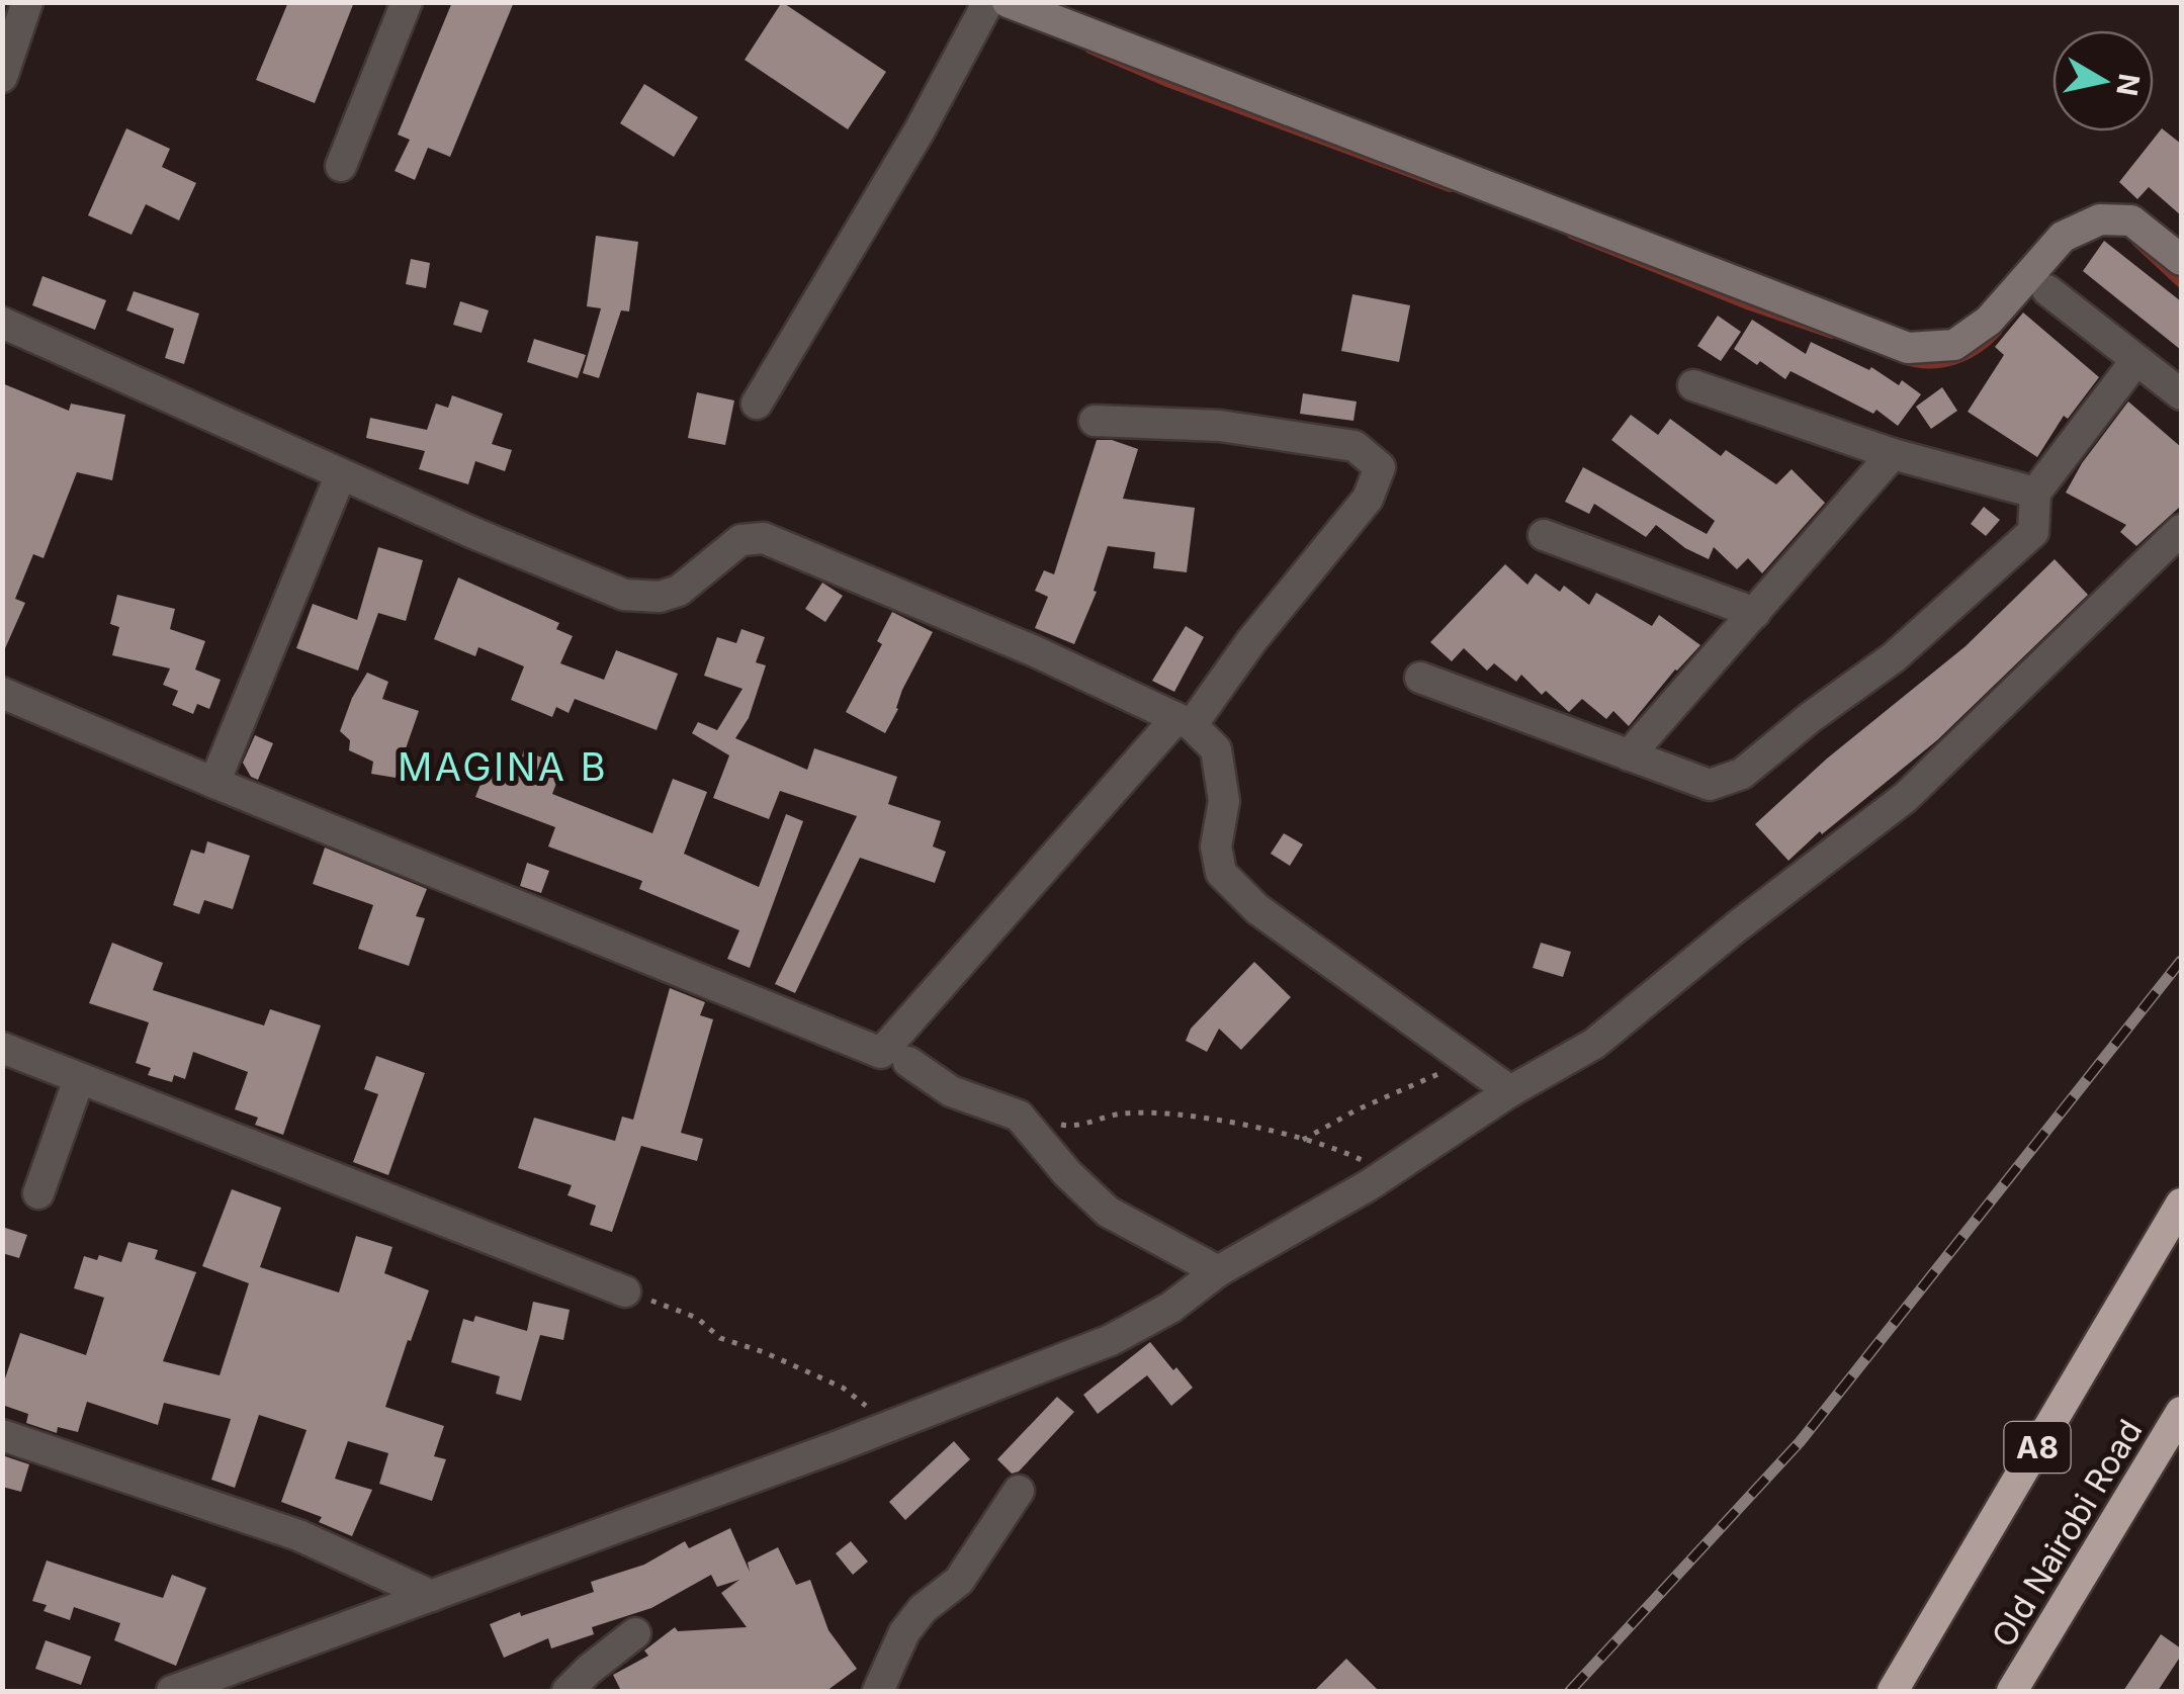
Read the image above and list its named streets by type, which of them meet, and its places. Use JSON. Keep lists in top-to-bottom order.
{
  "streets": {
    "highway": ["A8", "Old Nairobi Road"]
  },
  "districts": ["MAGINA B"],
  "north": "right"
}
